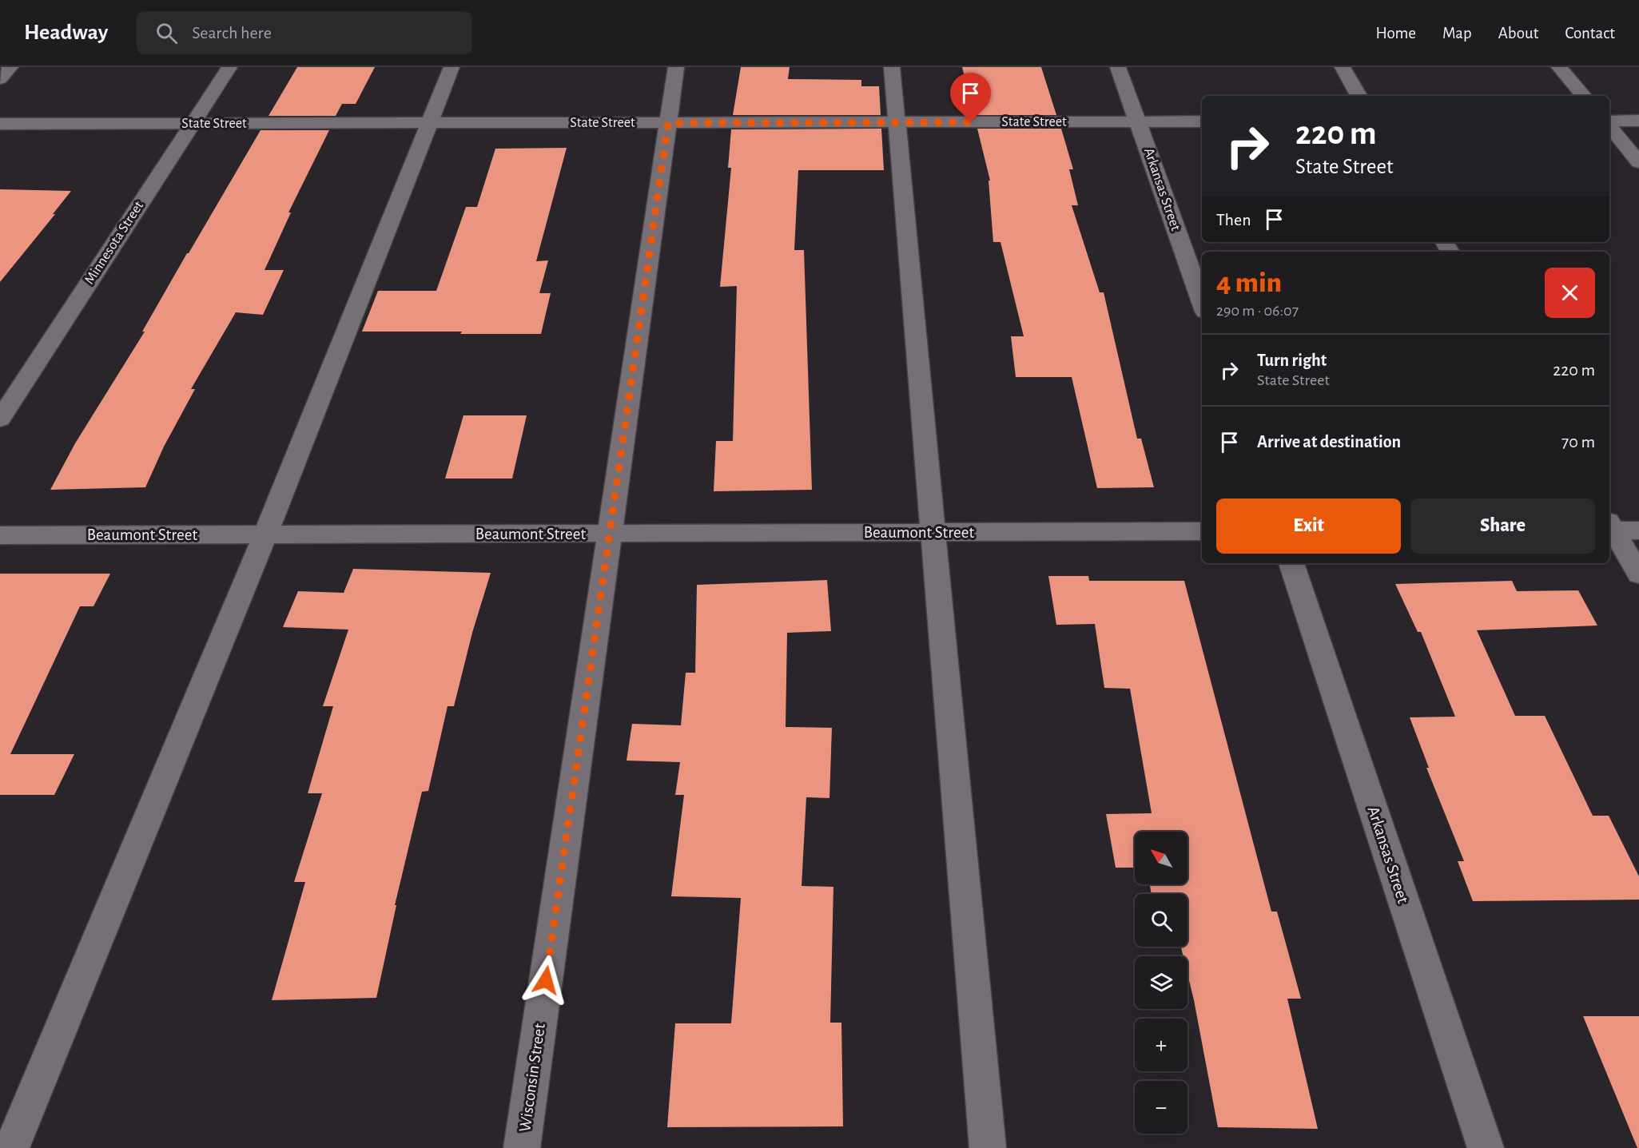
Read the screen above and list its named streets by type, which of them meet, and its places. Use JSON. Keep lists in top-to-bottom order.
{
  "streets": {
    "street": [
      "State Street",
      "Arkansas Street",
      "Minnesota Street",
      "Beaumont Street",
      "Wisconsin Street"
    ]
  },
  "crossings": [
    ["State Street", "Arkansas Street"],
    ["State Street", "Minnesota Street"],
    ["State Street", "Wisconsin Street"],
    ["Beaumont Street", "Wisconsin Street"]
  ],
  "north": "top left",
  "page": {
    "header": "Headway",
    "search": "Search here",
    "nav": [
      "Home",
      "Map",
      "About",
      "Contact"
    ],
    "turn": ["220 m", "State Street"],
    "then": "Then",
    "heading": ["4 min", "290 m · 06:07"],
    "list": [
      {
        "name": "Turn right",
        "note": "State Street",
        "value": "220 m"
      },
      {
        "name": "Arrive at destination",
        "value": "70 m"
      }
    ],
    "buttons": ["Exit", "Share"],
    "map_buttons": ["+", "−"]
  }
}
